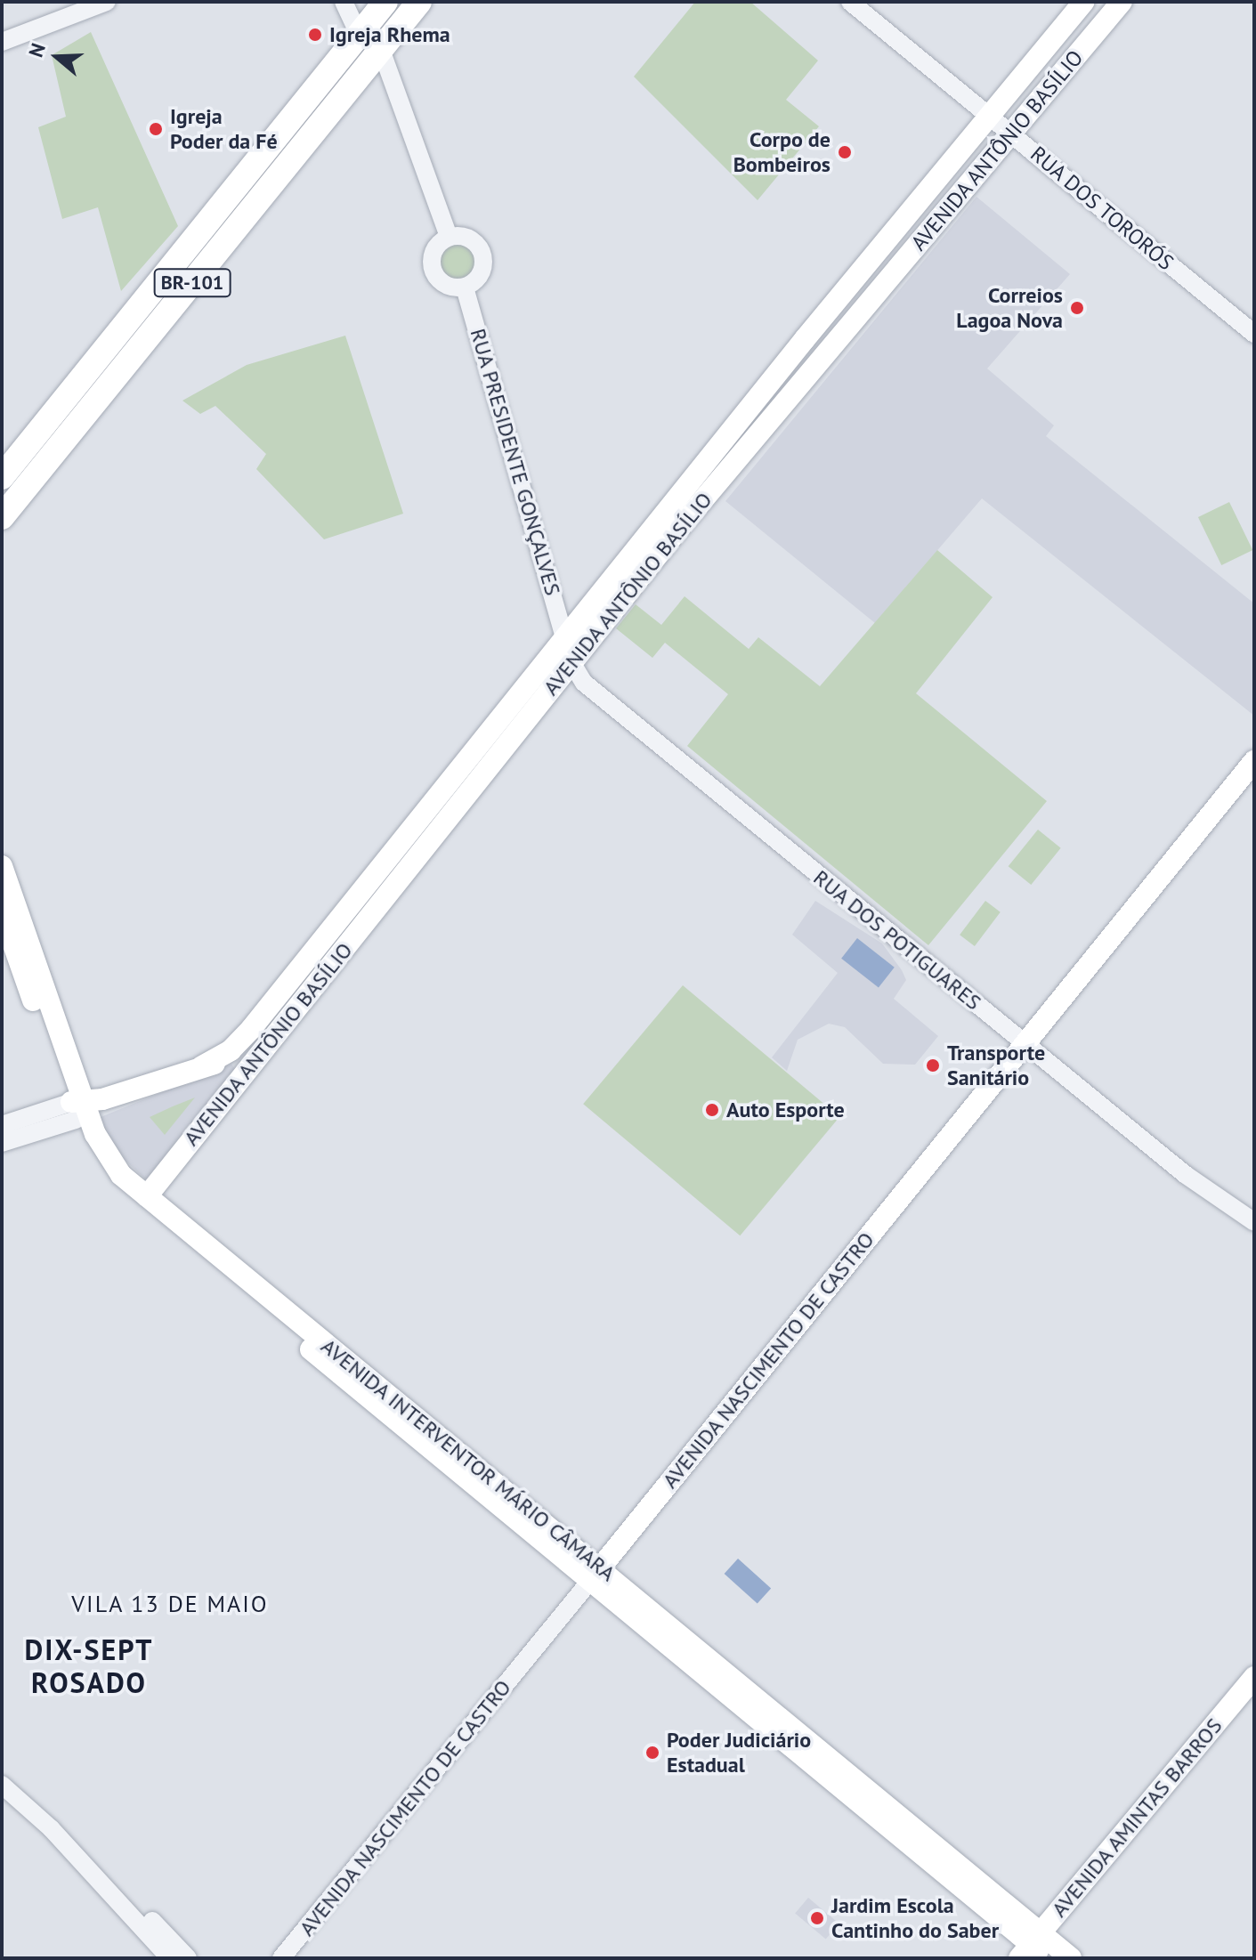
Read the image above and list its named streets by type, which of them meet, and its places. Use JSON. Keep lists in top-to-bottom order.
{
  "streets": {
    "highway": ["BR-101"],
    "main road": [
      "AVENIDA ANTÔNIO BASÍLIO",
      "AVENIDA NASCIMENTO DE CASTRO",
      "AVENIDA INTERVENTOR MÁRIO CÂMARA",
      "AVENIDA AMINTAS BARROS"
    ],
    "street": ["RUA DOS TORORÓS", "RUA PRESIDENTE GONÇALVES", "RUA DOS POTIGUARES"]
  },
  "crossings": [
    ["AVENIDA ANTÔNIO BASÍLIO", "RUA DOS TORORÓS"],
    ["AVENIDA ANTÔNIO BASÍLIO", "RUA PRESIDENTE GONÇALVES"],
    ["AVENIDA ANTÔNIO BASÍLIO", "RUA DOS POTIGUARES"],
    ["AVENIDA ANTÔNIO BASÍLIO", "AVENIDA INTERVENTOR MÁRIO CÂMARA"],
    ["RUA PRESIDENTE GONÇALVES", "RUA DOS POTIGUARES"],
    ["RUA DOS POTIGUARES", "AVENIDA NASCIMENTO DE CASTRO"],
    ["AVENIDA NASCIMENTO DE CASTRO", "AVENIDA INTERVENTOR MÁRIO CÂMARA"],
    ["AVENIDA INTERVENTOR MÁRIO CÂMARA", "AVENIDA AMINTAS BARROS"]
  ],
  "districts": ["VILA 13 DE MAIO", "DIX-SEPT ROSADO"],
  "places": [
    "Igreja Rhema",
    "Igreja Poder da Fé",
    "Corpo de Bombeiros",
    "Correios Lagoa Nova",
    "Transporte Sanitário",
    "Auto Esporte",
    "Poder Judiciário Estadual",
    "Jardim Escola Cantinho do Saber"
  ],
  "north": "left"
}
